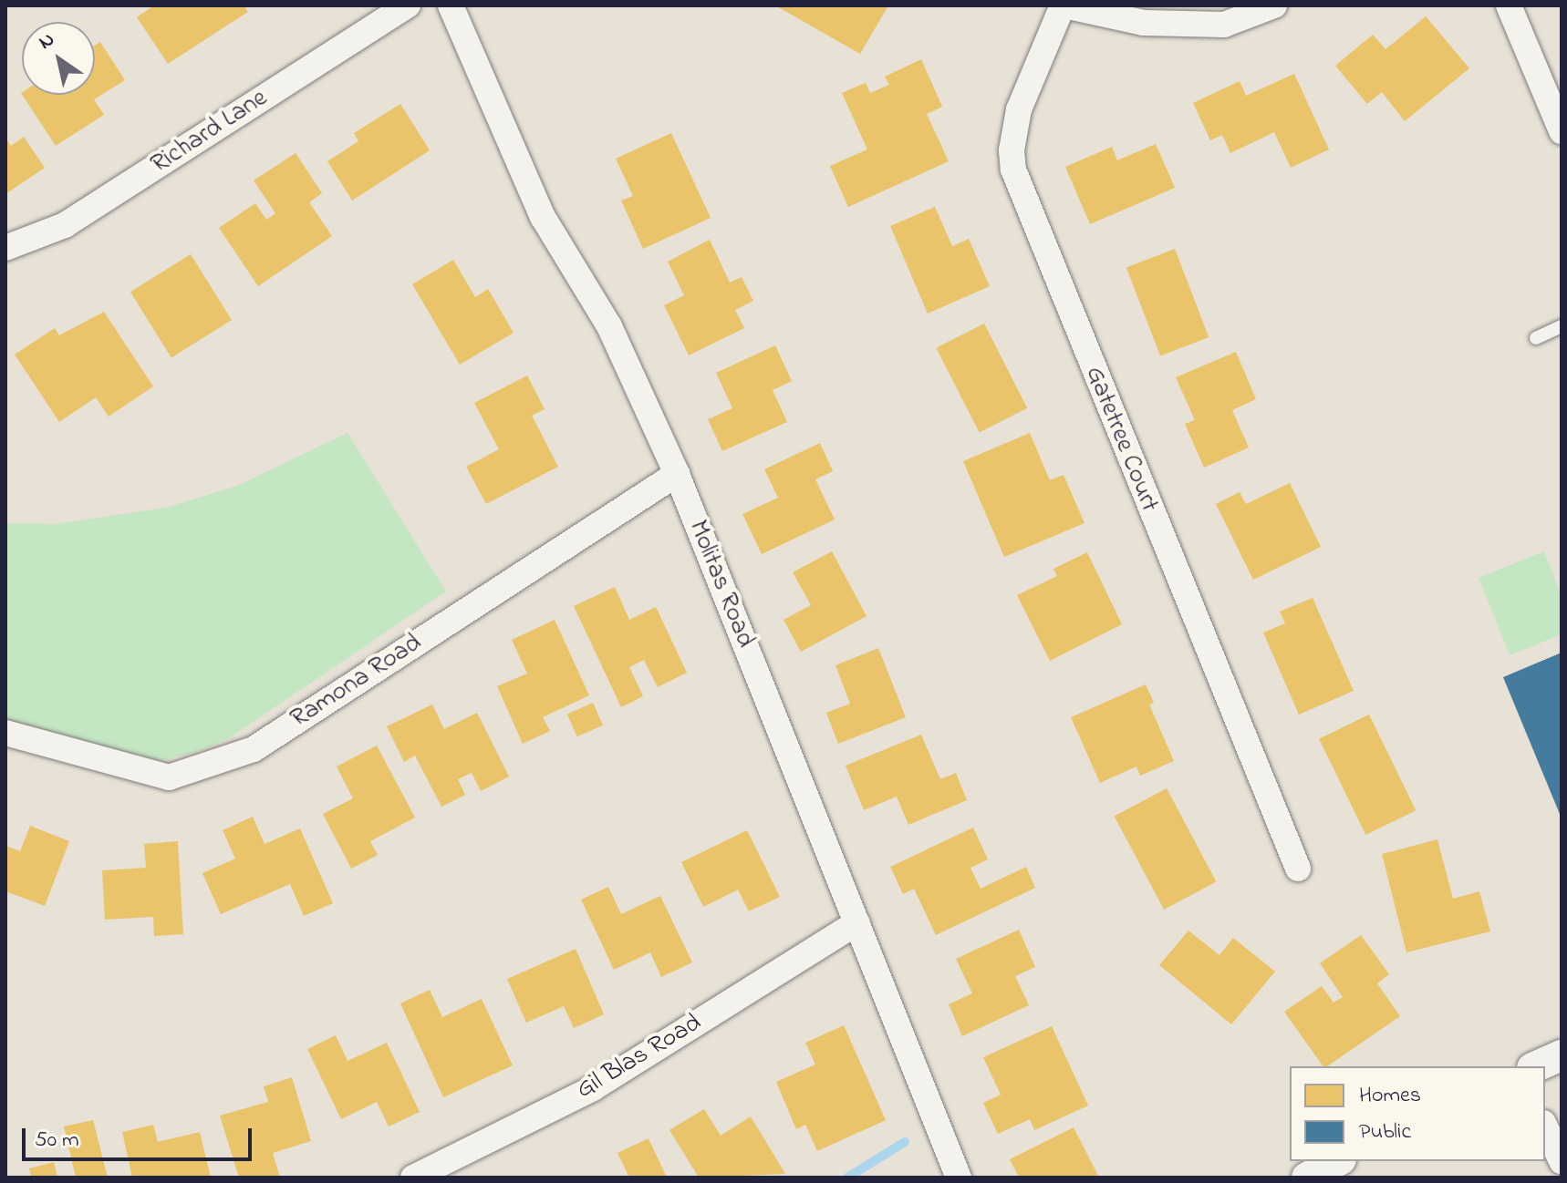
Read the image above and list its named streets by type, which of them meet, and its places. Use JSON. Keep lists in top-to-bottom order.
{
  "streets": {
    "street": [
      "Richard Lane",
      "Gatetree Court",
      "Molitas Road",
      "Ramona Road",
      "Gil Blas Road"
    ]
  },
  "crossings": [
    ["Molitas Road", "Ramona Road"],
    ["Molitas Road", "Gil Blas Road"]
  ],
  "legend": ["Homes", "Public"],
  "scale_bar": "50 m",
  "north": "top left"
}
